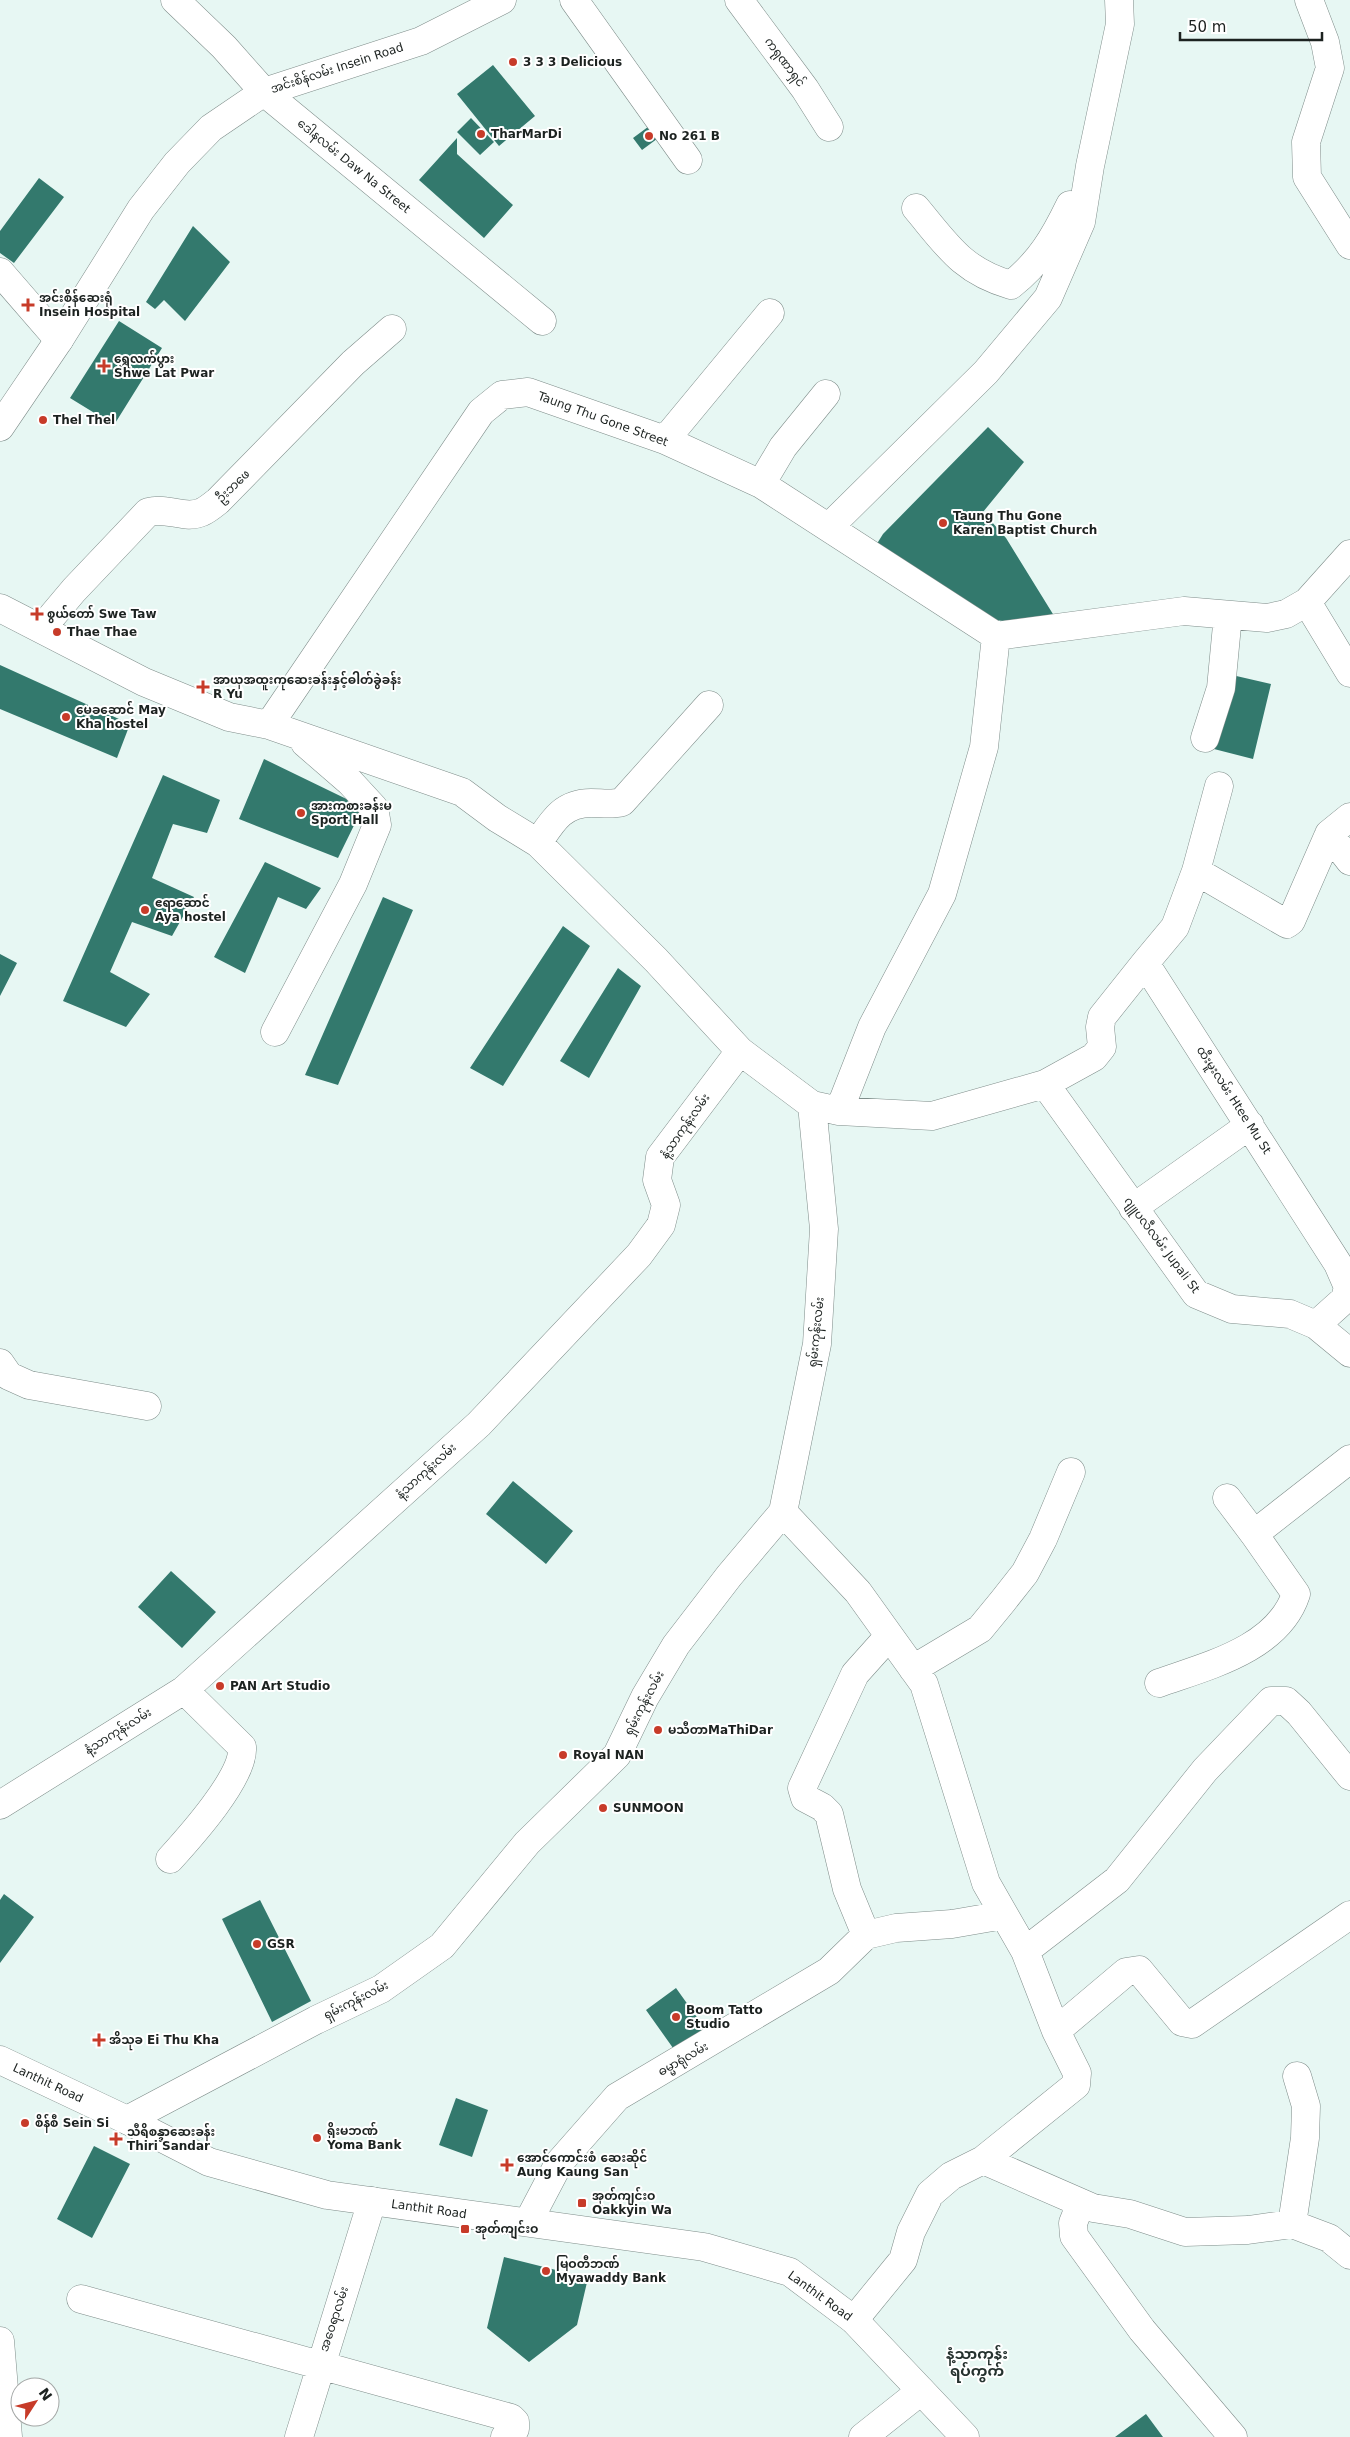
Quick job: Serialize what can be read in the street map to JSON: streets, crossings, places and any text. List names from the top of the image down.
{
  "streets": {
    "street": [
      "ကရုဏာရှင်",
      "အင်းစိန်လမ်း Insein Road",
      "ဒေါနလမ်း Daw Na Street",
      "Taung Thu Gone Street",
      "ဦးဘဖေ",
      "ထီးမူးလမ်း Htee Mu St",
      "နံ့သာကုန်းလမ်း",
      "ဂျူပလီလမ်း Jupali St",
      "ရှမ်းကုန်းလမ်း",
      "ဓမ္မာရုံလမ်း",
      "Lanthit Road",
      "အဝေရာလမ်း"
    ]
  },
  "crossings": [
    ["အင်းစိန်လမ်း Insein Road", "ဒေါနလမ်း Daw Na Street"],
    ["ထီးမူးလမ်း Htee Mu St", "ဂျူပလီလမ်း Jupali St"],
    ["ရှမ်းကုန်းလမ်း", "Lanthit Road"],
    ["ဓမ္မာရုံလမ်း", "Lanthit Road"],
    ["Lanthit Road", "အဝေရာလမ်း"]
  ],
  "districts": ["နံ့သာကုန်း ရပ်ကွက်"],
  "places": {
    "other": [
      "3 3 3 Delicious",
      "TharMarDi",
      "No 261 B",
      "Thel Thel",
      "Taung Thu Gone Karen Baptist Church",
      "Thae Thae",
      "မေခဆောင် May Kha hostel",
      "အားကစားခန်းမ Sport Hall",
      "ဧရာဆောင် Aya hostel",
      "PAN Art Studio",
      "မသီတာMaThiDar",
      "Royal NAN",
      "SUNMOON",
      "GSR",
      "Boom Tatto Studio",
      "စိန်စီ Sein Si",
      "ရိုးမဘဏ် Yoma Bank",
      "မြဝတီဘဏ် Myawaddy Bank"
    ],
    "health": [
      "အင်းစိန်ဆေးရုံ Insein Hospital",
      "ရွှေလက်ပွား Shwe Lat Pwar",
      "စွယ်တော် Swe Taw",
      "အာယုအထူးကုဆေးခန်းနှင့်ဓါတ်ခွဲခန်း R Yu",
      "အိသုခ Ei Thu Kha",
      "သီရိစန္ဒာဆေးခန်း Thiri Sandar",
      "အောင်ကောင်းစံ ဆေးဆိုင် Aung Kaung San"
    ],
    "transit": ["အုတ်ကျင်းဝ Oakkyin Wa", "အုတ်ကျင်းဝ"]
  },
  "scale_bar": "50 m",
  "north": "top right"
}
